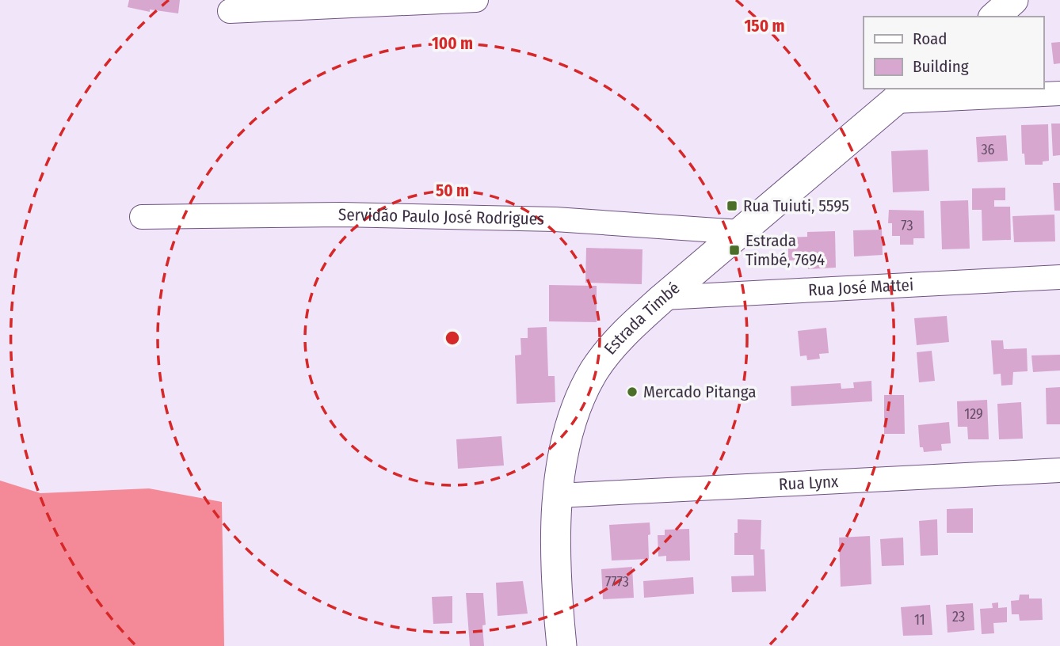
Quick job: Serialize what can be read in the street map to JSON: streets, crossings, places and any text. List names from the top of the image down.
{
  "streets": {
    "street": [
      "Servidão Paulo José Rodrigues",
      "Rua José Mattei",
      "Estrada Timbé",
      "Rua Lynx"
    ]
  },
  "crossings": [
    ["Servidão Paulo José Rodrigues", "Estrada Timbé"],
    ["Rua José Mattei", "Estrada Timbé"],
    ["Estrada Timbé", "Rua Lynx"]
  ],
  "places": {
    "transit": ["Rua Tuiuti, 5595", "Estrada Timbé, 7694"],
    "other": ["Mercado Pitanga"]
  },
  "house_numbers": [
    "36",
    "73",
    "129",
    "7773",
    "23",
    "11"
  ],
  "legend": ["Road", "Building"],
  "rings": ["150 m", "100 m", "50 m"]
}
